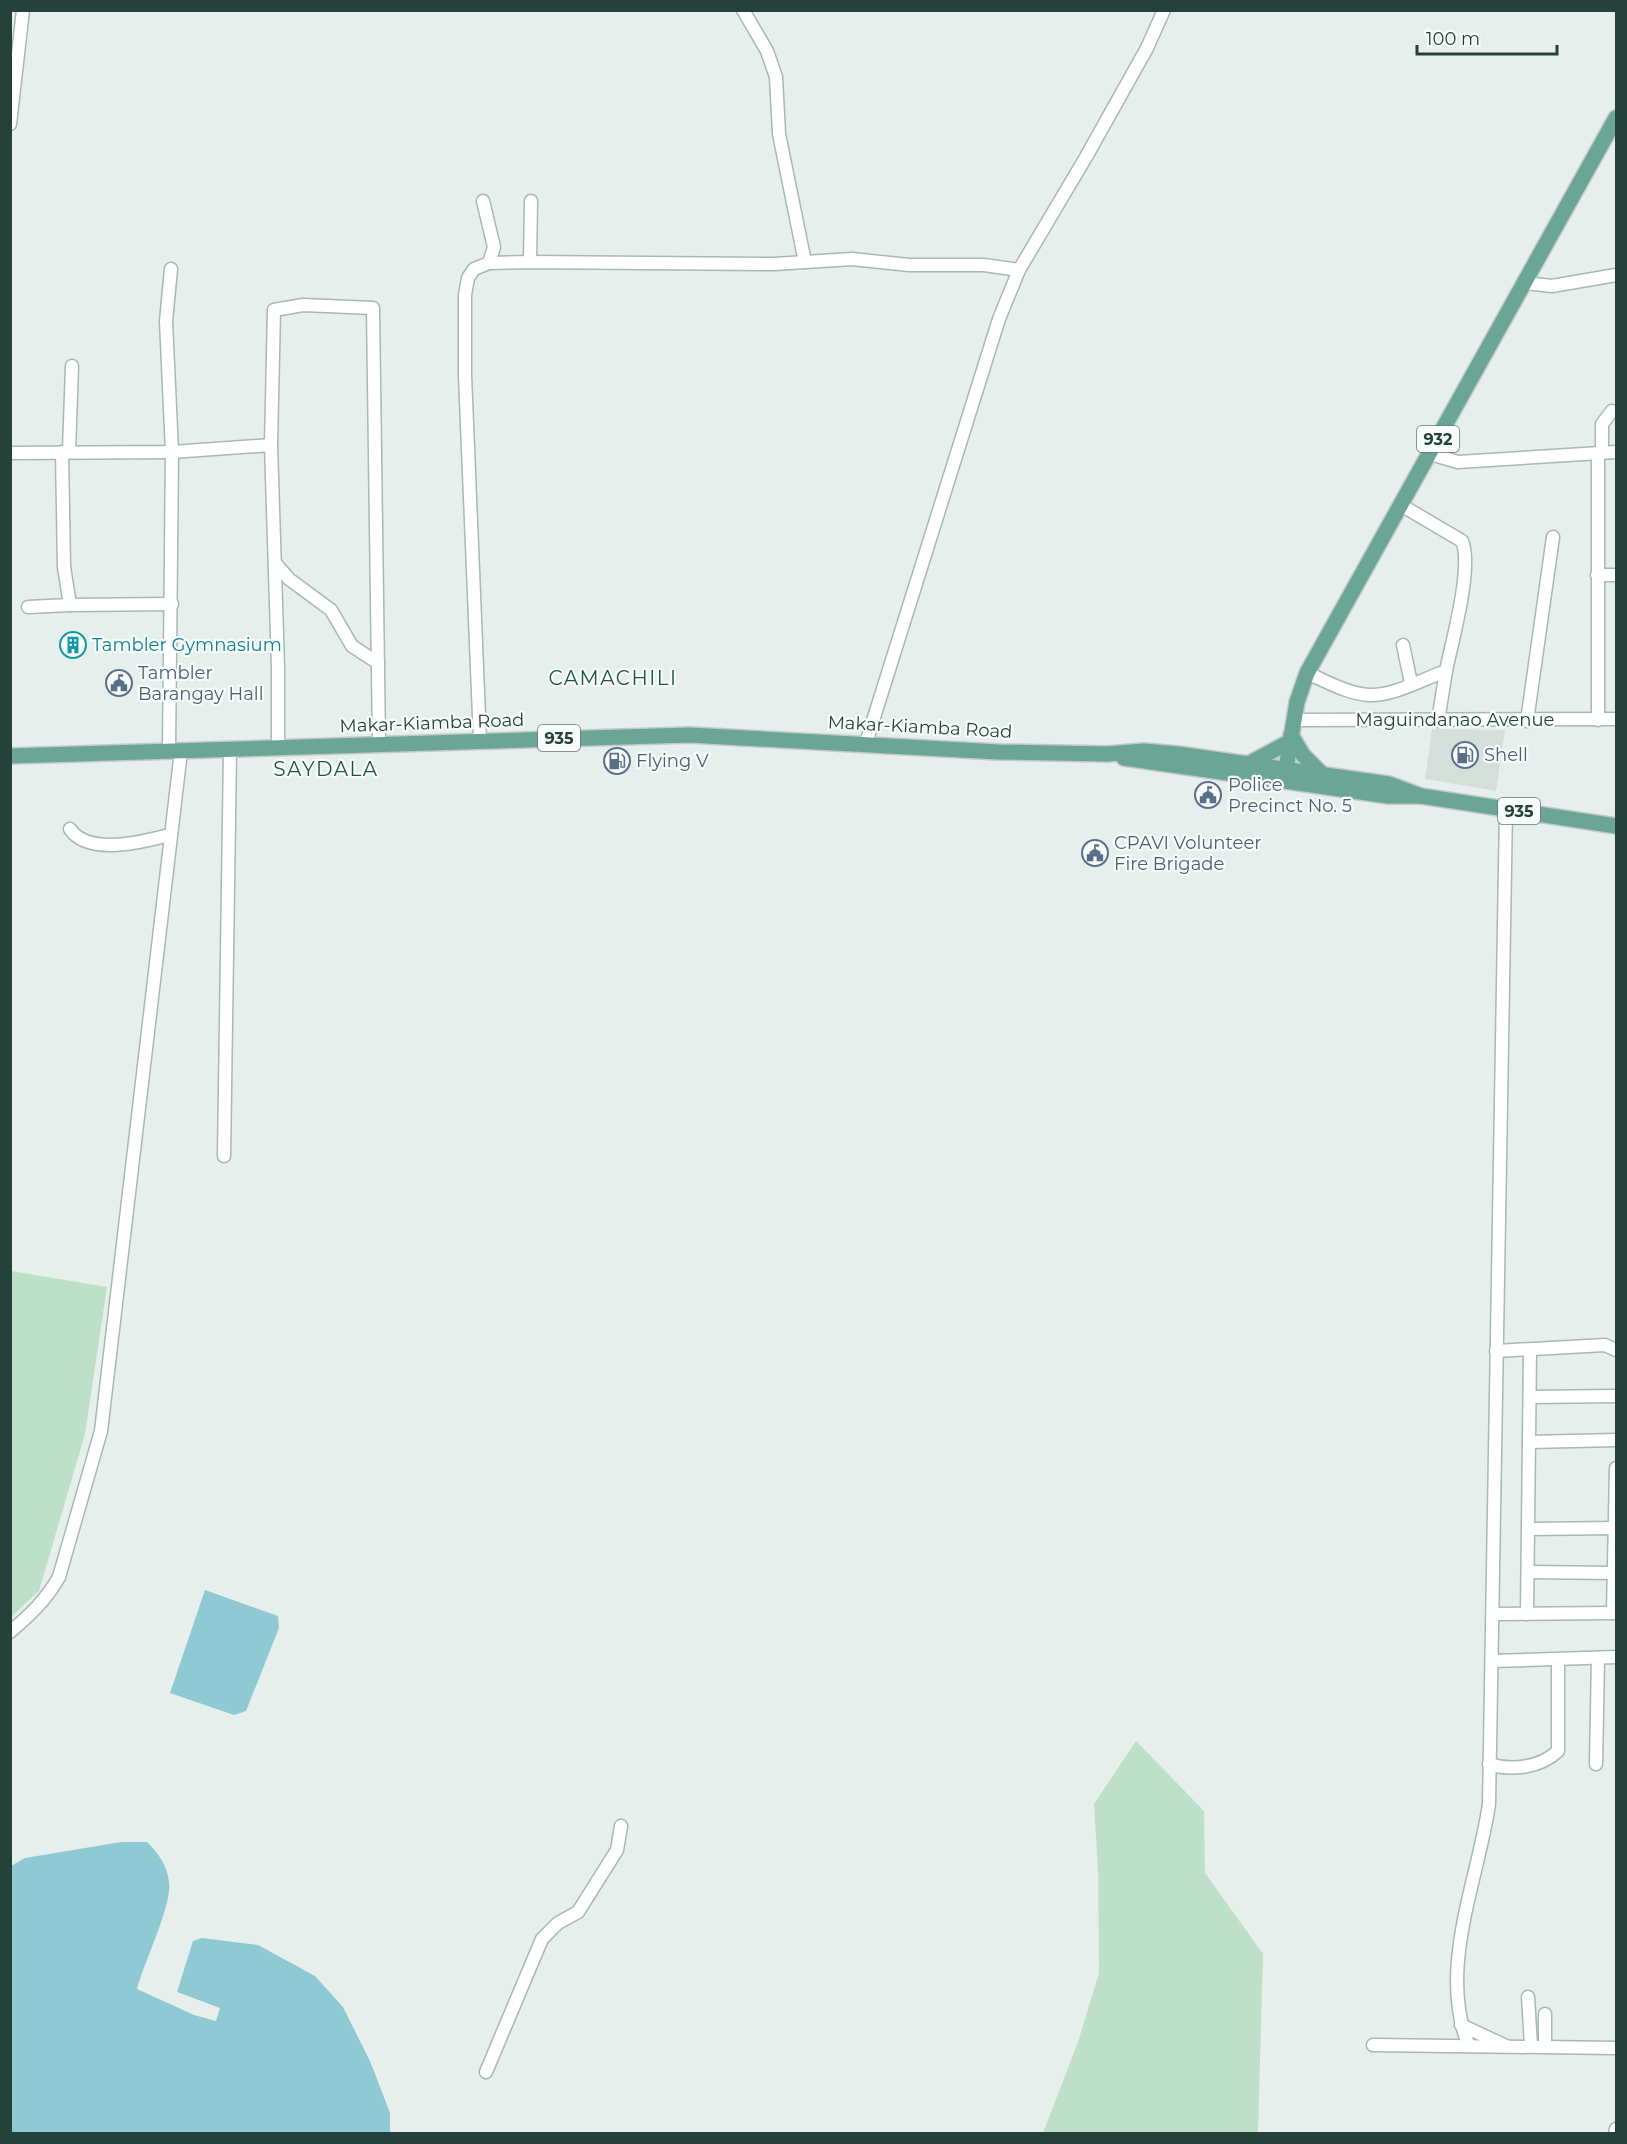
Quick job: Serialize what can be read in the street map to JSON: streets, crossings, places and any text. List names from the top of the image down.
{
  "streets": {
    "main road": ["932", "Makar-Kiamba Road", "935"],
    "street": ["Maguindanao Avenue"]
  },
  "crossings": [
    ["932", "Maguindanao Avenue"],
    ["932", "Makar-Kiamba Road"]
  ],
  "districts": ["CAMACHILI", "SAYDALA"],
  "places": {
    "building": ["Tambler Gymnasium"],
    "public building": ["Tambler Barangay Hall", "Police Precinct No. 5", "CPAVI Volunteer Fire Brigade"],
    "fuel station": ["Shell", "Flying V"]
  },
  "scale_bar": "100 m"
}
